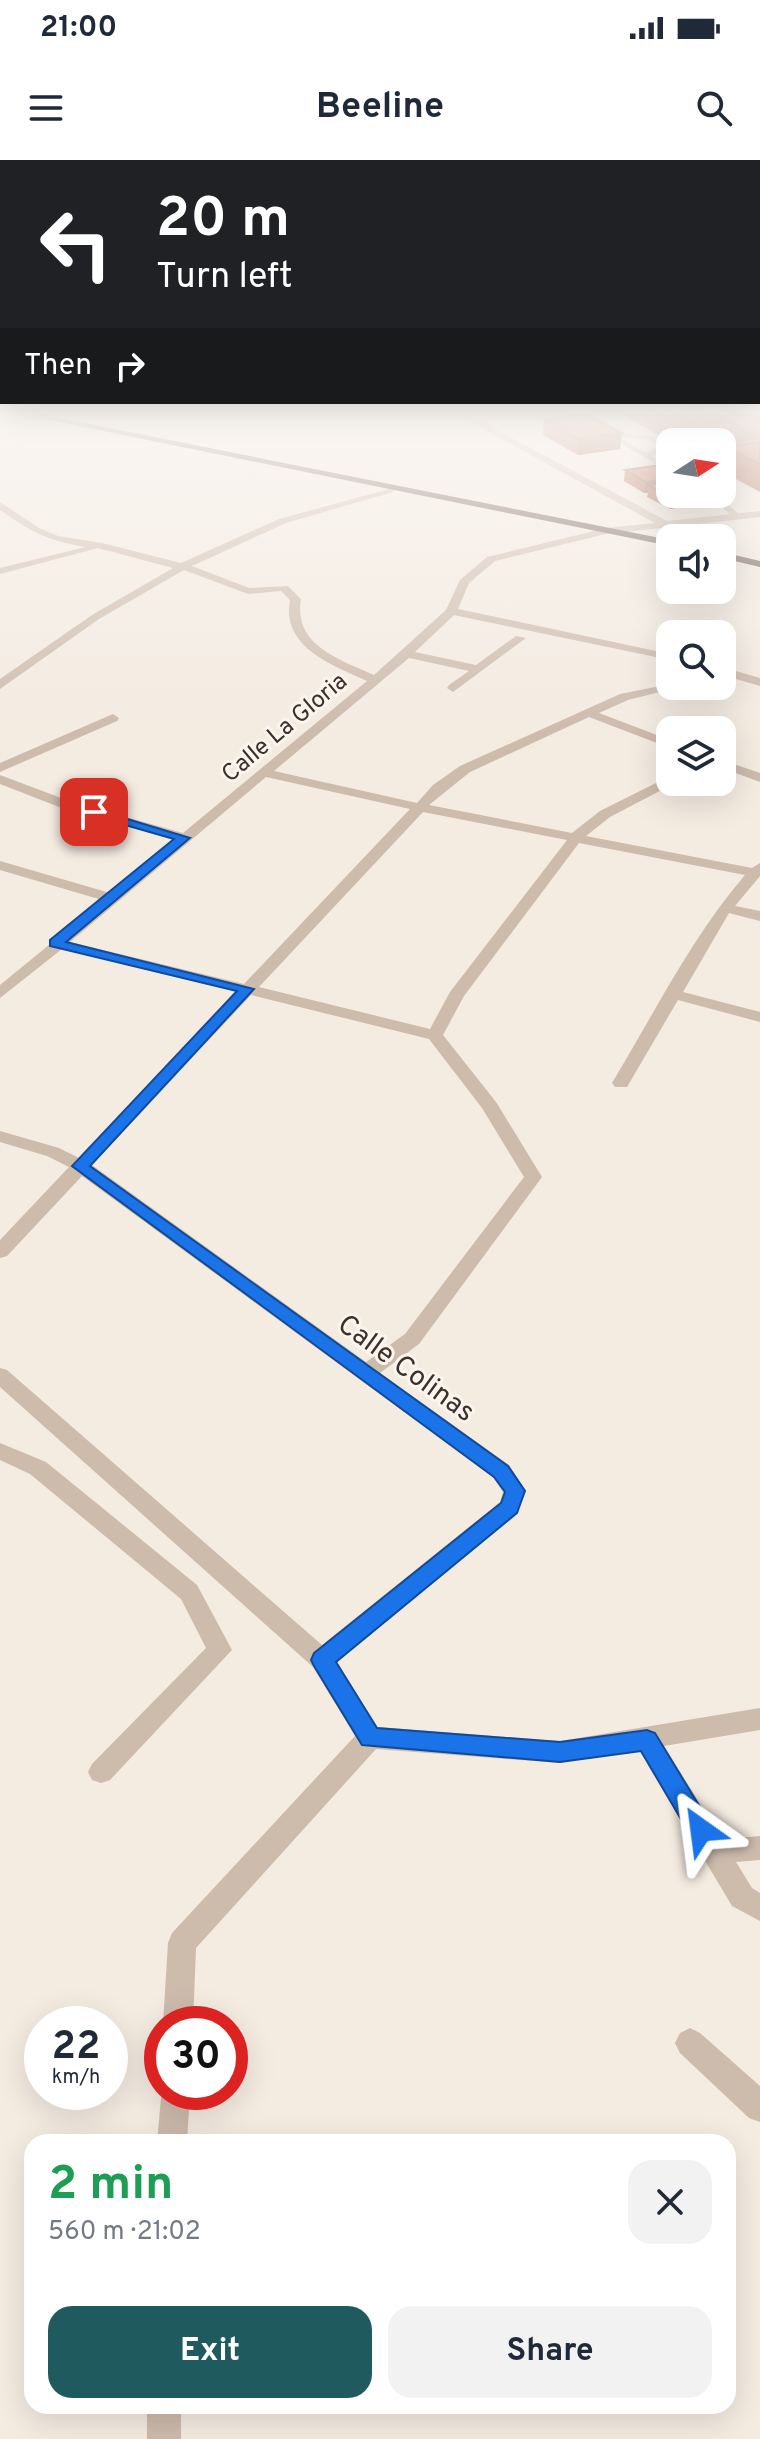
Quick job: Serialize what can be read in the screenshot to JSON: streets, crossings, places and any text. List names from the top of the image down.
{
  "streets": {
    "street": ["Calle La Gloria", "Calle Colinas"]
  },
  "north": "right",
  "page": {
    "status": "21:00",
    "header": "Beeline",
    "turn": ["20 m", "Turn left"],
    "then": "Then",
    "speed": "22 km/h",
    "limit": "30",
    "heading": ["2 min", "560 m · 21:02"],
    "buttons": ["Exit", "Share"]
  }
}
